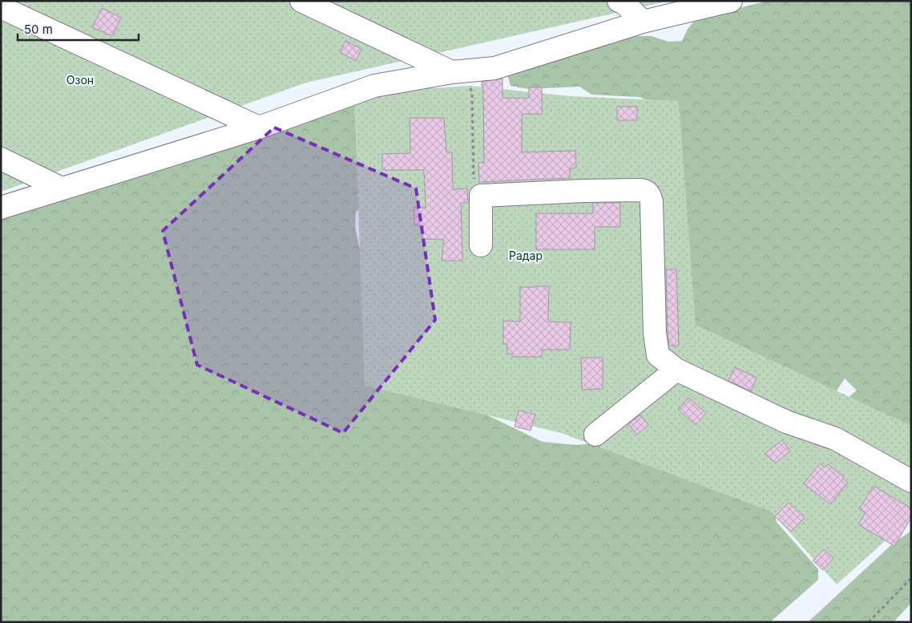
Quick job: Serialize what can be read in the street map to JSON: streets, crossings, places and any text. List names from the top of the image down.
{
  "parks": ["Озон", "Радар"],
  "scale_bar": "50 m"
}
